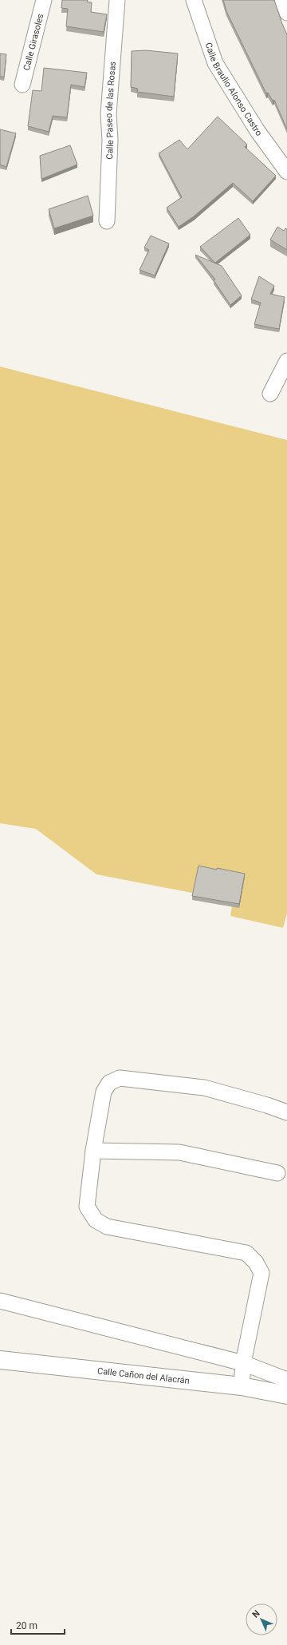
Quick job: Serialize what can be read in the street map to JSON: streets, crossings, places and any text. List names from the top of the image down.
{
  "streets": {
    "main road": ["Calle Cañon del Alacrán"],
    "street": ["Calle Girasoles", "Calle Braulio Alonso Castro", "Calle Paseo de las Rosas"]
  },
  "scale_bar": "20 m",
  "north": "top left"
}
